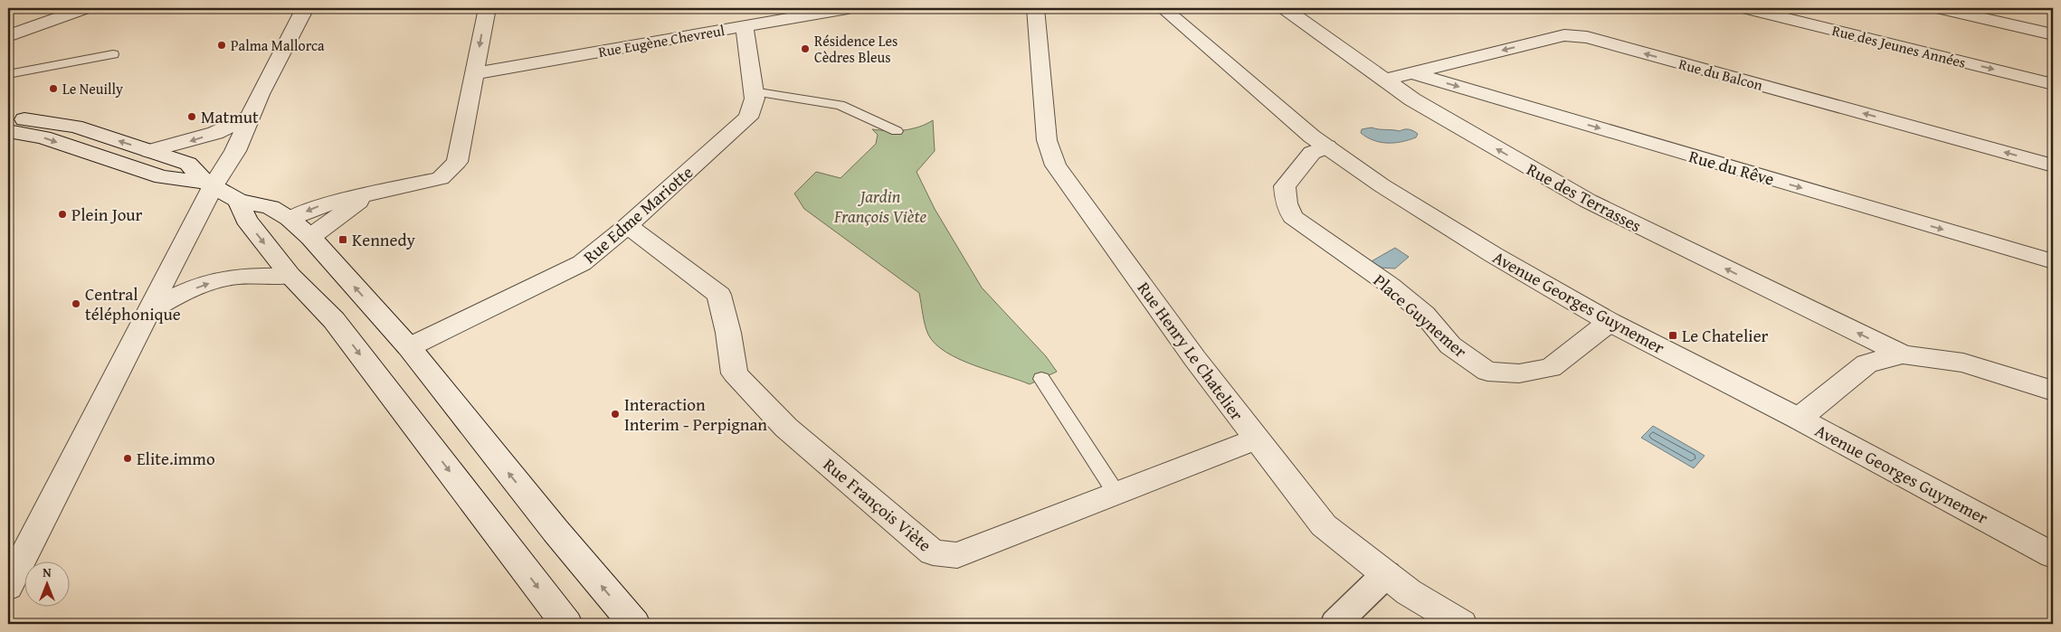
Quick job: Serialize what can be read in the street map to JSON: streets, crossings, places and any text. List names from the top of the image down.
{
  "streets": {
    "street": [
      "Rue Eugène Chevreul",
      "Rue des Jeunes Années",
      "Rue du Balcon",
      "Rue du Rêve",
      "Rue des Terrasses",
      "Rue Edme Mariotte",
      "Avenue Georges Guynemer",
      "Place Guynemer",
      "Rue Henry Le Chatelier",
      "Rue François Viète"
    ]
  },
  "crossings": [
    ["Rue Eugène Chevreul", "Rue Edme Mariotte"],
    ["Rue du Balcon", "Rue du Rêve"],
    ["Rue du Balcon", "Rue des Terrasses"],
    ["Rue Edme Mariotte", "Rue François Viète"],
    ["Avenue Georges Guynemer", "Place Guynemer"],
    ["Rue Henry Le Chatelier", "Rue François Viète"]
  ],
  "one_way": ["Rue des Terrasses"],
  "parks": ["Jardin François Viète"],
  "places": {
    "other": [
      "Palma Mallorca",
      "Résidence Les Cèdres Bleus",
      "Le Neuilly",
      "Matmut",
      "Plein Jour",
      "Central téléphonique",
      "Interaction Interim - Perpignan",
      "Elite.immo"
    ],
    "transit": ["Kennedy", "Le Chatelier"]
  },
  "north": "top"
}
